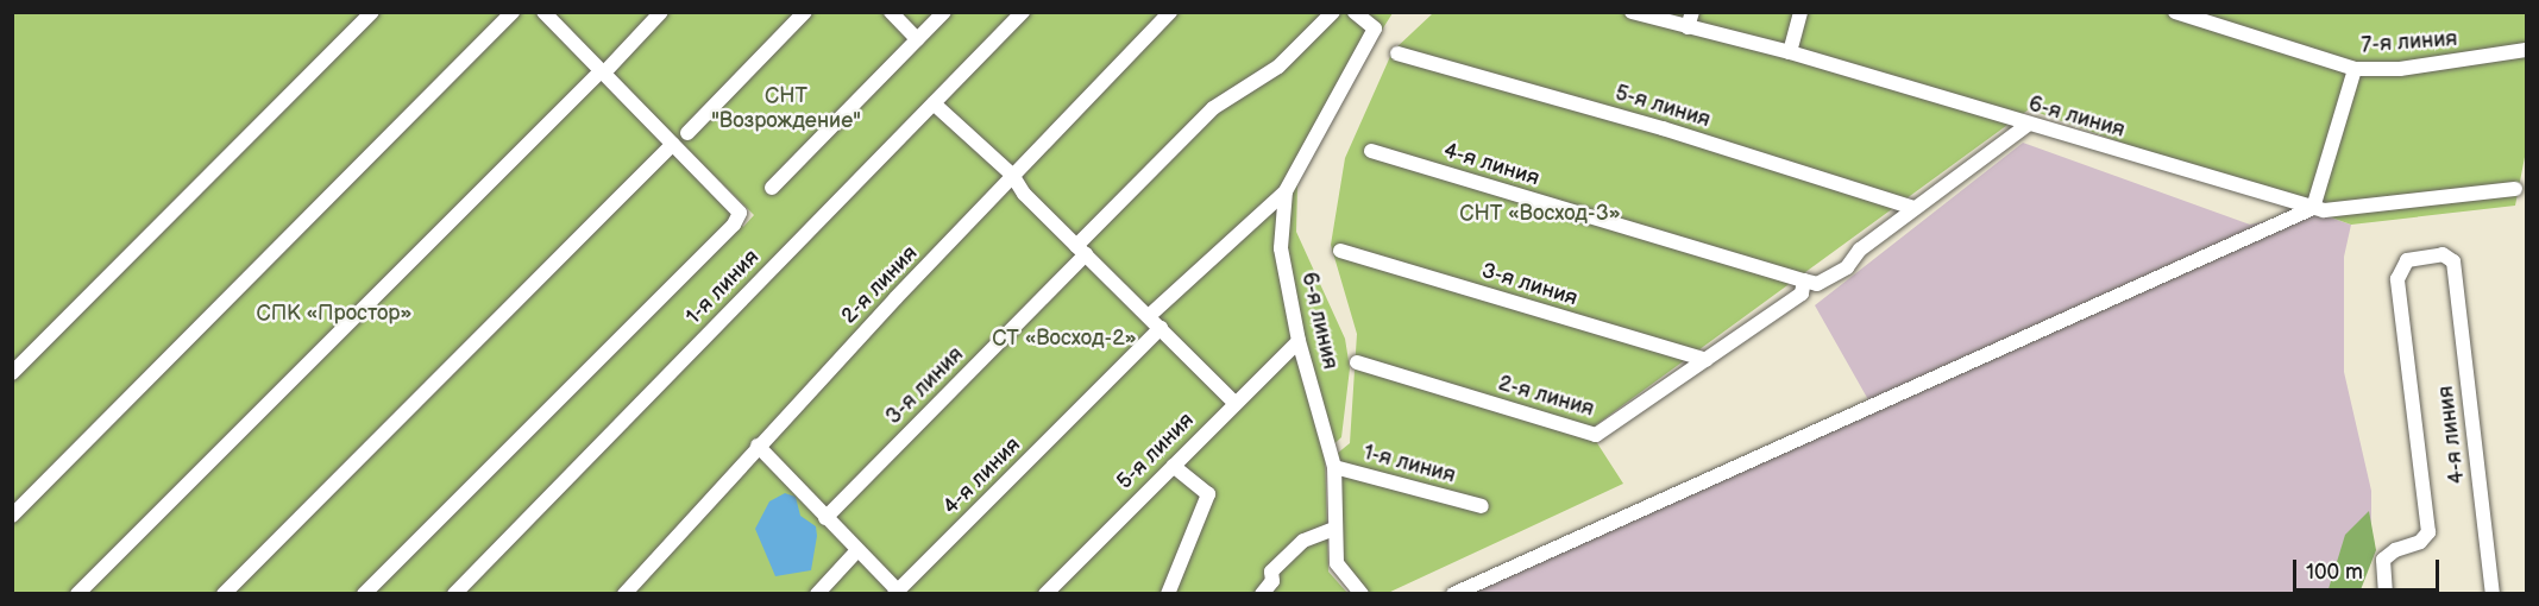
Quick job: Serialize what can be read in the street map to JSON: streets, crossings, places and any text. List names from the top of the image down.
{
  "streets": {
    "street": [
      "7-я линия",
      "5-я линия",
      "6-я линия",
      "4-я линия",
      "2-я линия",
      "3-я линия",
      "1-я линия"
    ]
  },
  "crossings": [
    ["5-я линия", "6-я линия"],
    ["6-я линия", "1-я линия"],
    ["2-я линия", "3-я линия"]
  ],
  "parks": [
    "СНТ \"Возрождение\"",
    "СНТ «Восход-3»",
    "СПК «Простор»",
    "СТ «Восход-2»"
  ],
  "scale_bar": "100 m"
}
